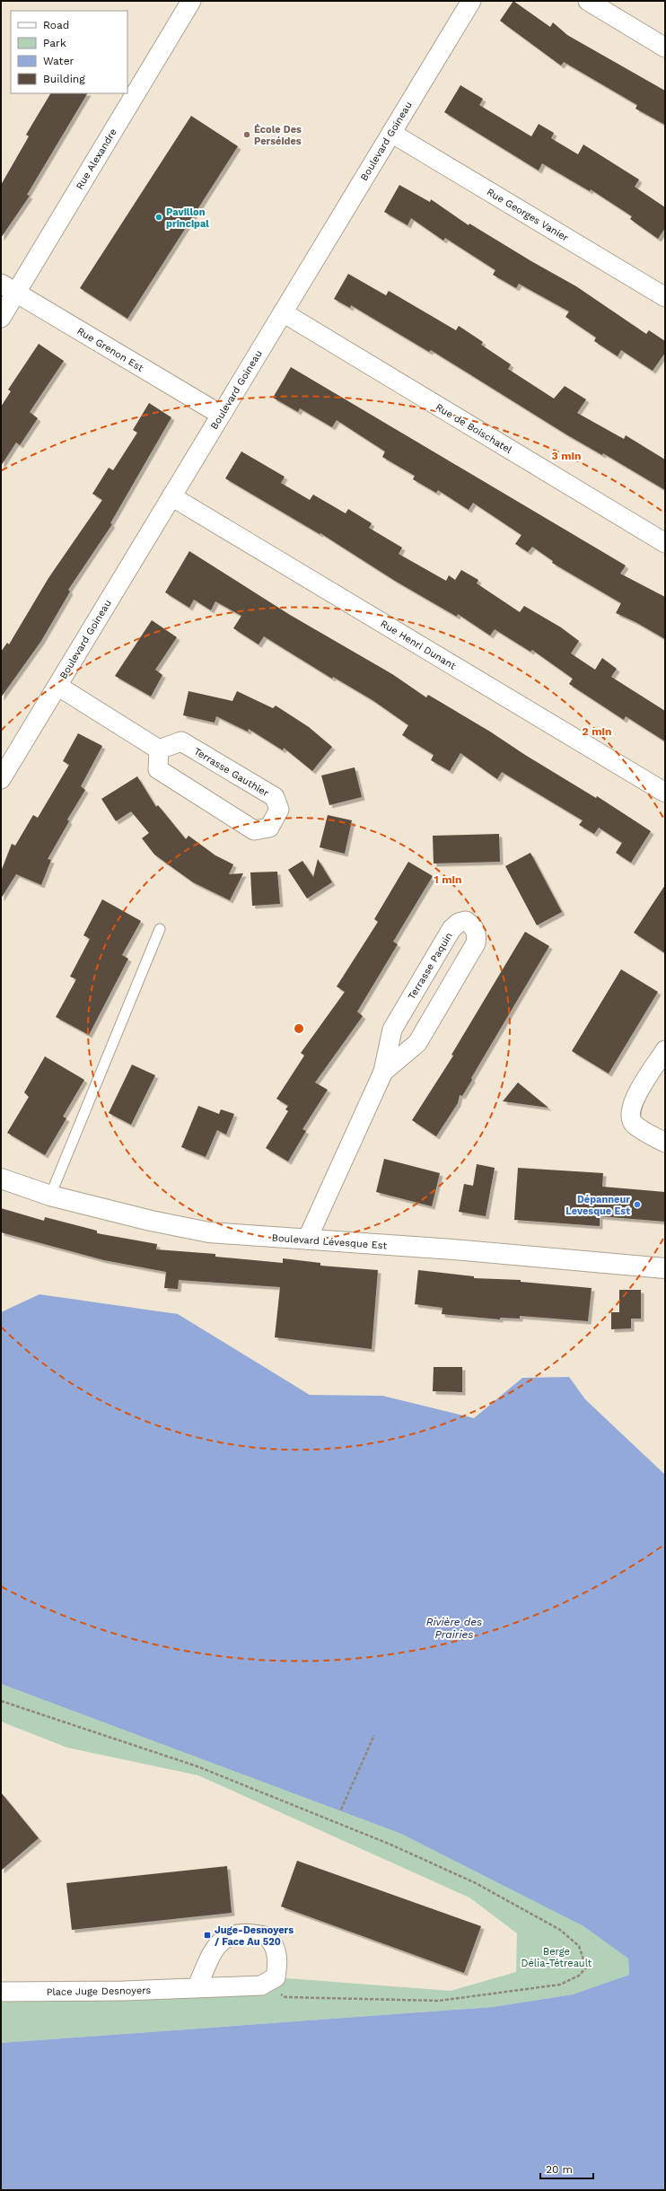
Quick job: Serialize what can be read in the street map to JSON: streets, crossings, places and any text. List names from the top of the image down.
{
  "streets": {
    "street": [
      "Boulevard Goineau",
      "Rue Alexandre",
      "Rue Georges Vanier",
      "Rue Grenon Est",
      "Rue de Boischatel",
      "Rue Henri Dunant",
      "Terrasse Gauthier",
      "Terrasse Paquin",
      "Boulevard Lévesque Est",
      "Place Juge Desnoyers"
    ]
  },
  "crossings": [
    ["Boulevard Goineau", "Rue Georges Vanier"],
    ["Boulevard Goineau", "Rue Grenon Est"],
    ["Boulevard Goineau", "Rue de Boischatel"],
    ["Boulevard Goineau", "Rue Henri Dunant"],
    ["Rue Alexandre", "Rue Grenon Est"],
    ["Terrasse Paquin", "Boulevard Lévesque Est"]
  ],
  "water": ["Rivière des Prairies"],
  "parks": ["Berge Délia-Tétreault"],
  "places": {
    "other": ["École Des Perséides", "Pavillon principal", "Dépanneur Levesque Est"],
    "transit": ["Juge-Desnoyers / Face Au 520"]
  },
  "legend": [
    "Road",
    "Park",
    "Water",
    "Building"
  ],
  "scale_bar": "20 m",
  "rings": ["3 min", "2 min", "1 min"]
}
